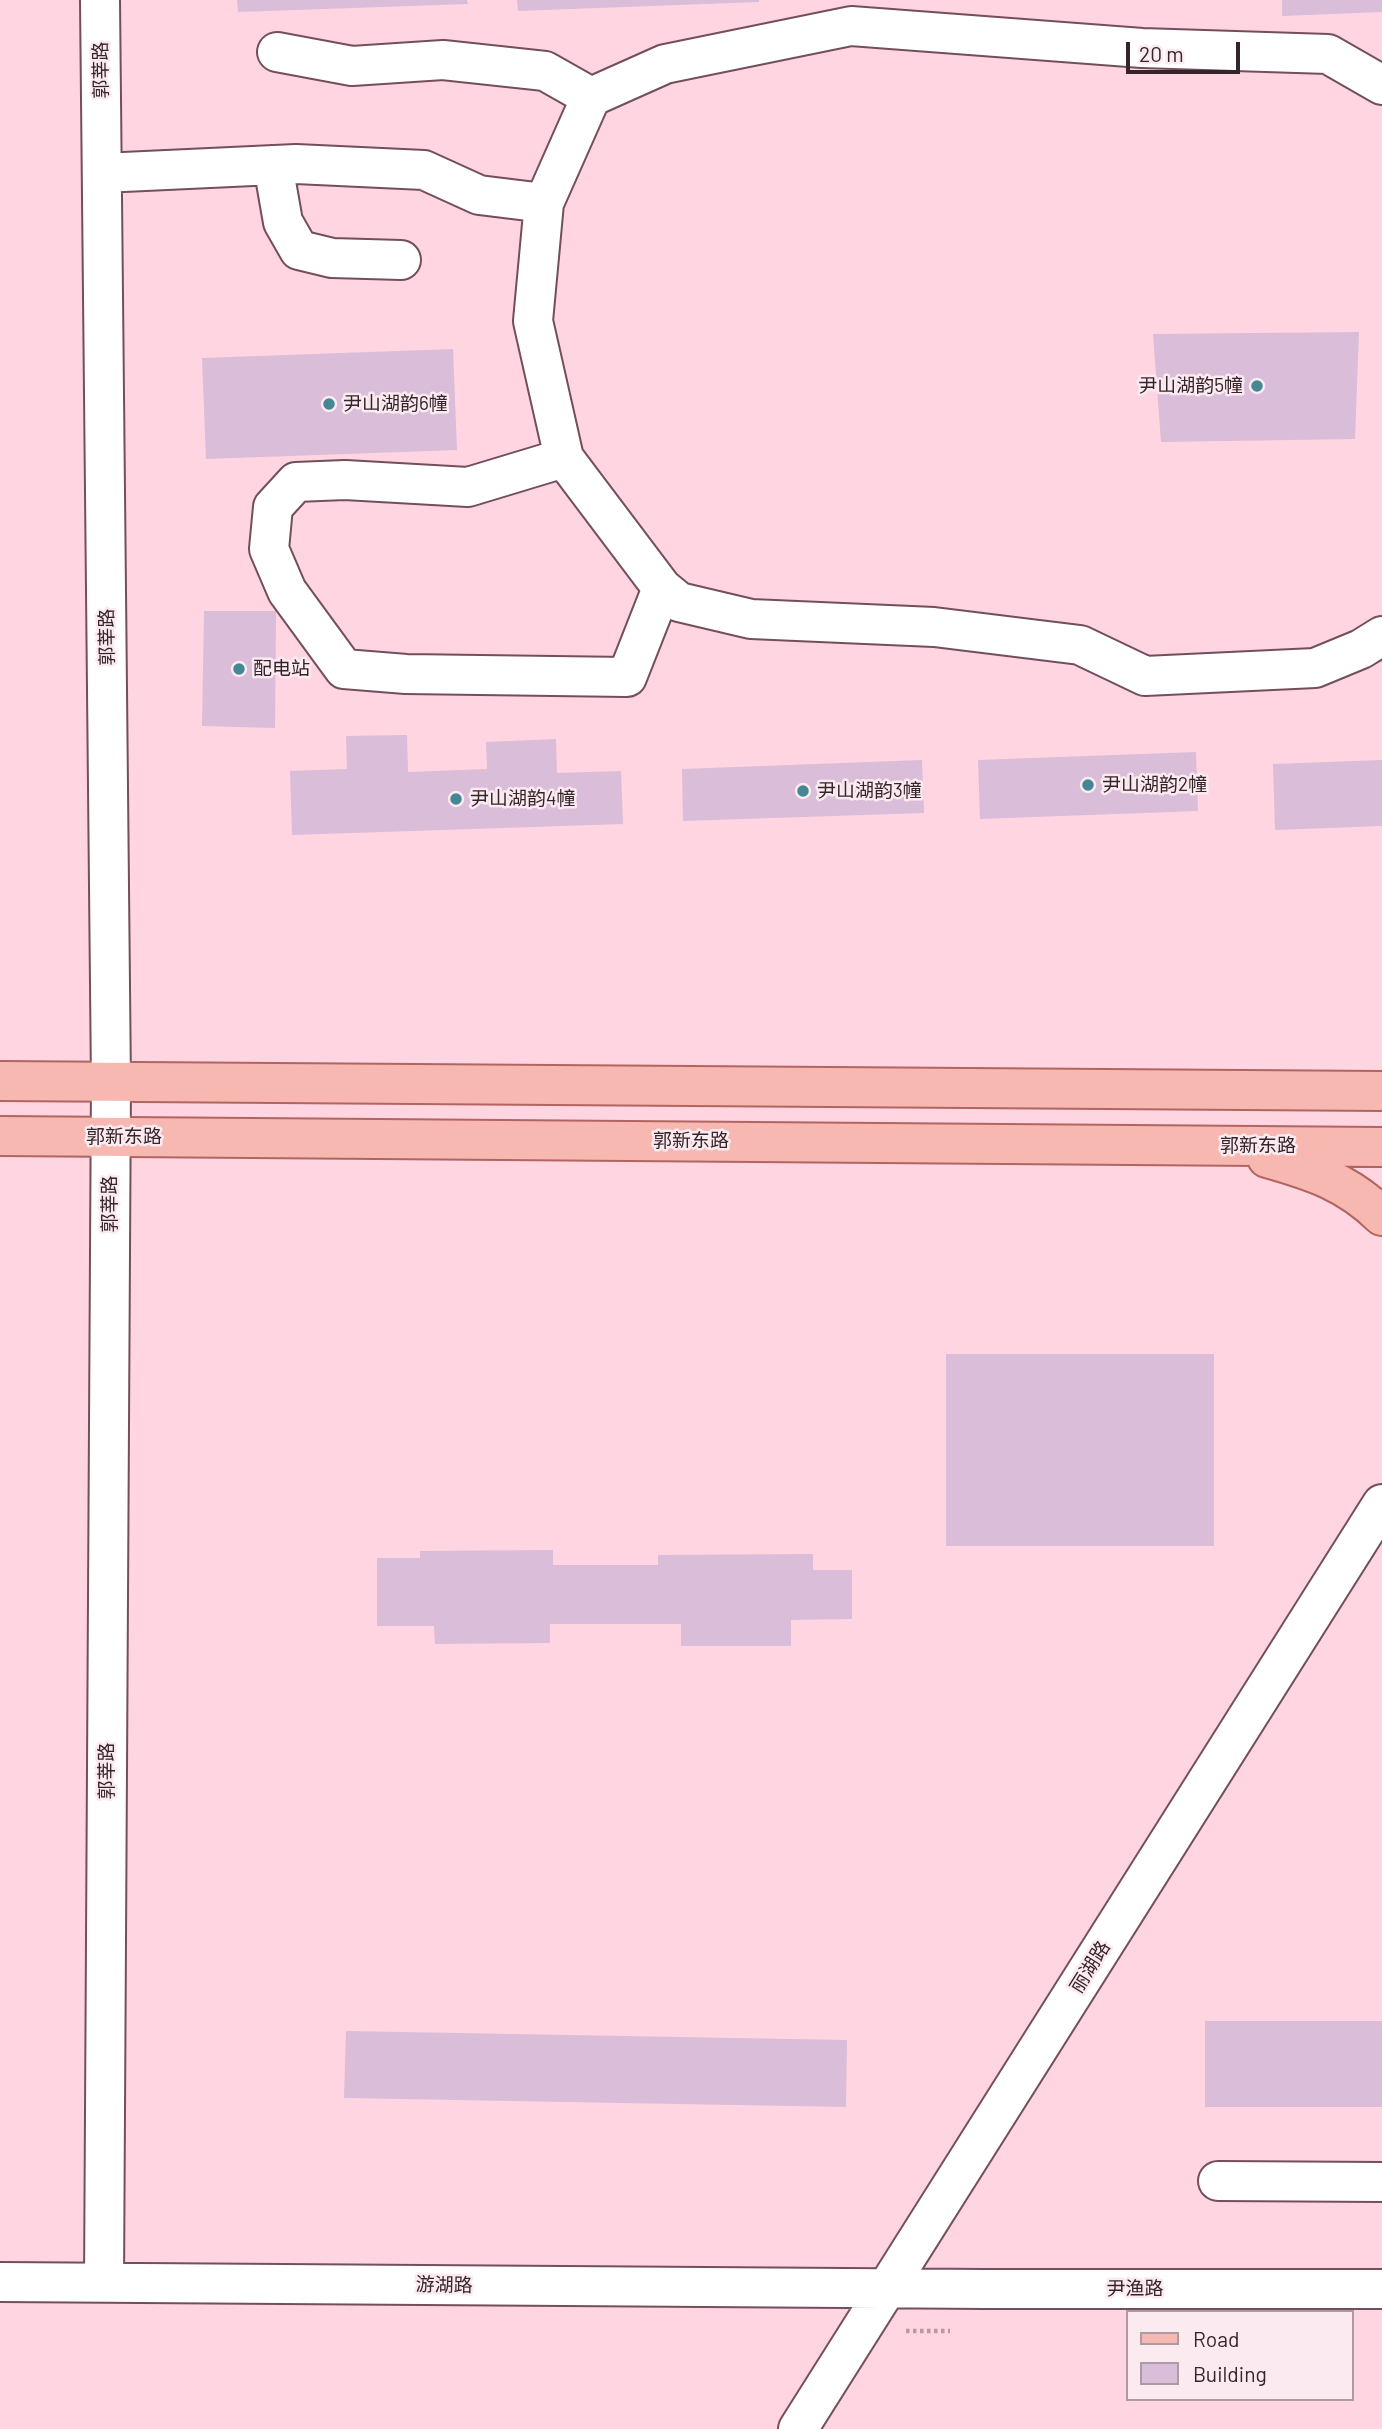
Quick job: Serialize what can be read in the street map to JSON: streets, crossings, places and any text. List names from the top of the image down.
{
  "streets": {
    "main road": ["郭新东路"],
    "street": [
      "郭莘路",
      "丽湖路",
      "游湖路",
      "尹渔路"
    ]
  },
  "crossings": [
    ["郭莘路", "郭新东路"],
    ["郭莘路", "游湖路"],
    ["丽湖路", "游湖路"],
    ["丽湖路", "尹渔路"],
    ["游湖路", "尹渔路"]
  ],
  "places": [
    "尹山湖韵5幢",
    "尹山湖韵6幢",
    "配电站",
    "尹山湖韵2幢",
    "尹山湖韵3幢",
    "尹山湖韵4幢"
  ],
  "legend": ["Road", "Building"],
  "scale_bar": "20 m"
}
